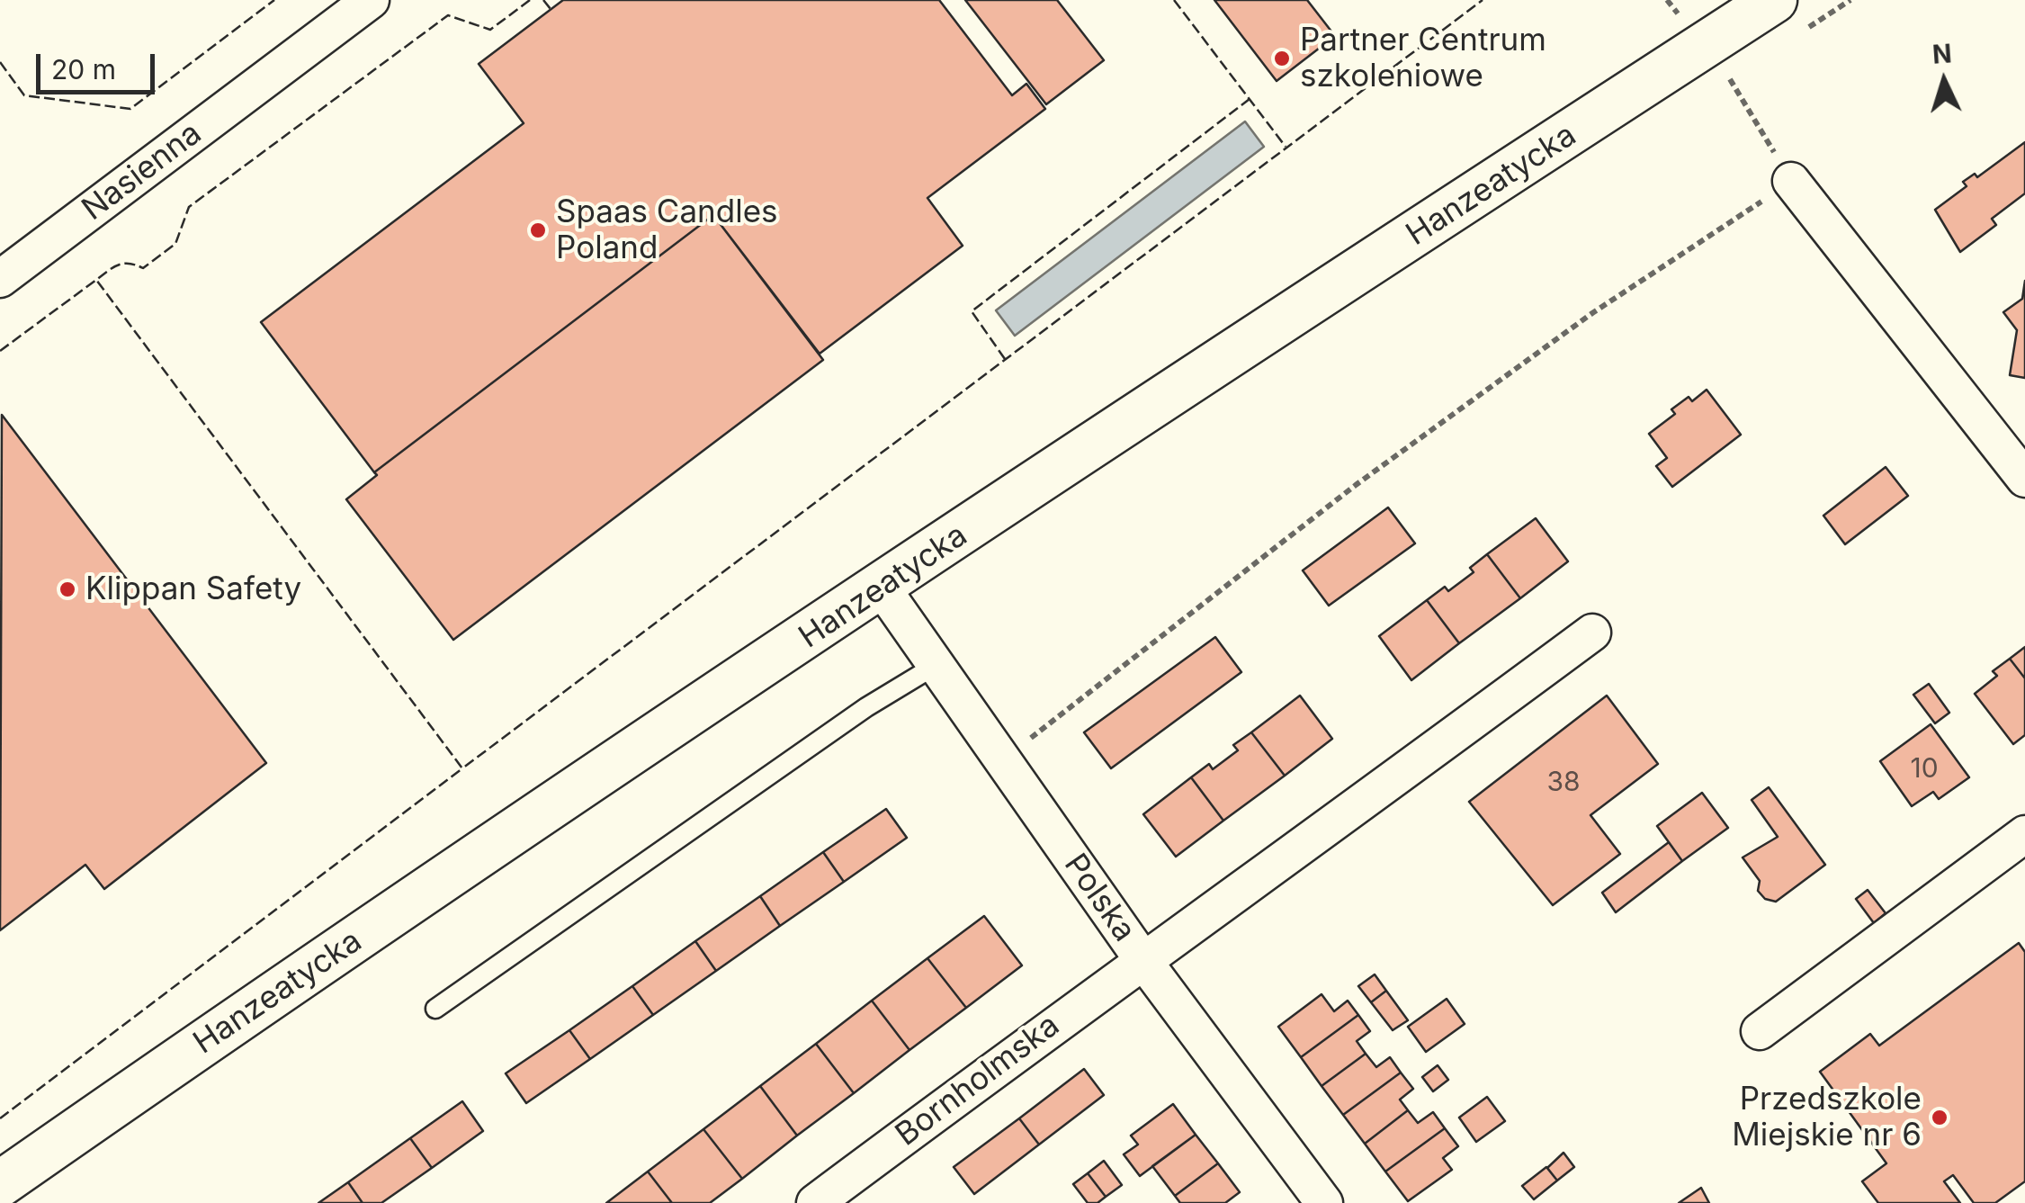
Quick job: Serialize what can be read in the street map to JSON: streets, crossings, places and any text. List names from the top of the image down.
{
  "streets": {
    "street": [
      "Nasienna",
      "Hanzeatycka",
      "Polska",
      "Bornholmska"
    ]
  },
  "crossings": [
    ["Hanzeatycka", "Polska"],
    ["Polska", "Bornholmska"]
  ],
  "places": [
    "Partner Centrum szkoleniowe",
    "Spaas Candles Poland",
    "Klippan Safety",
    "Przedszkole Miejskie nr 6"
  ],
  "house_numbers": ["10", "38"],
  "scale_bar": "20 m",
  "north": "top"
}
